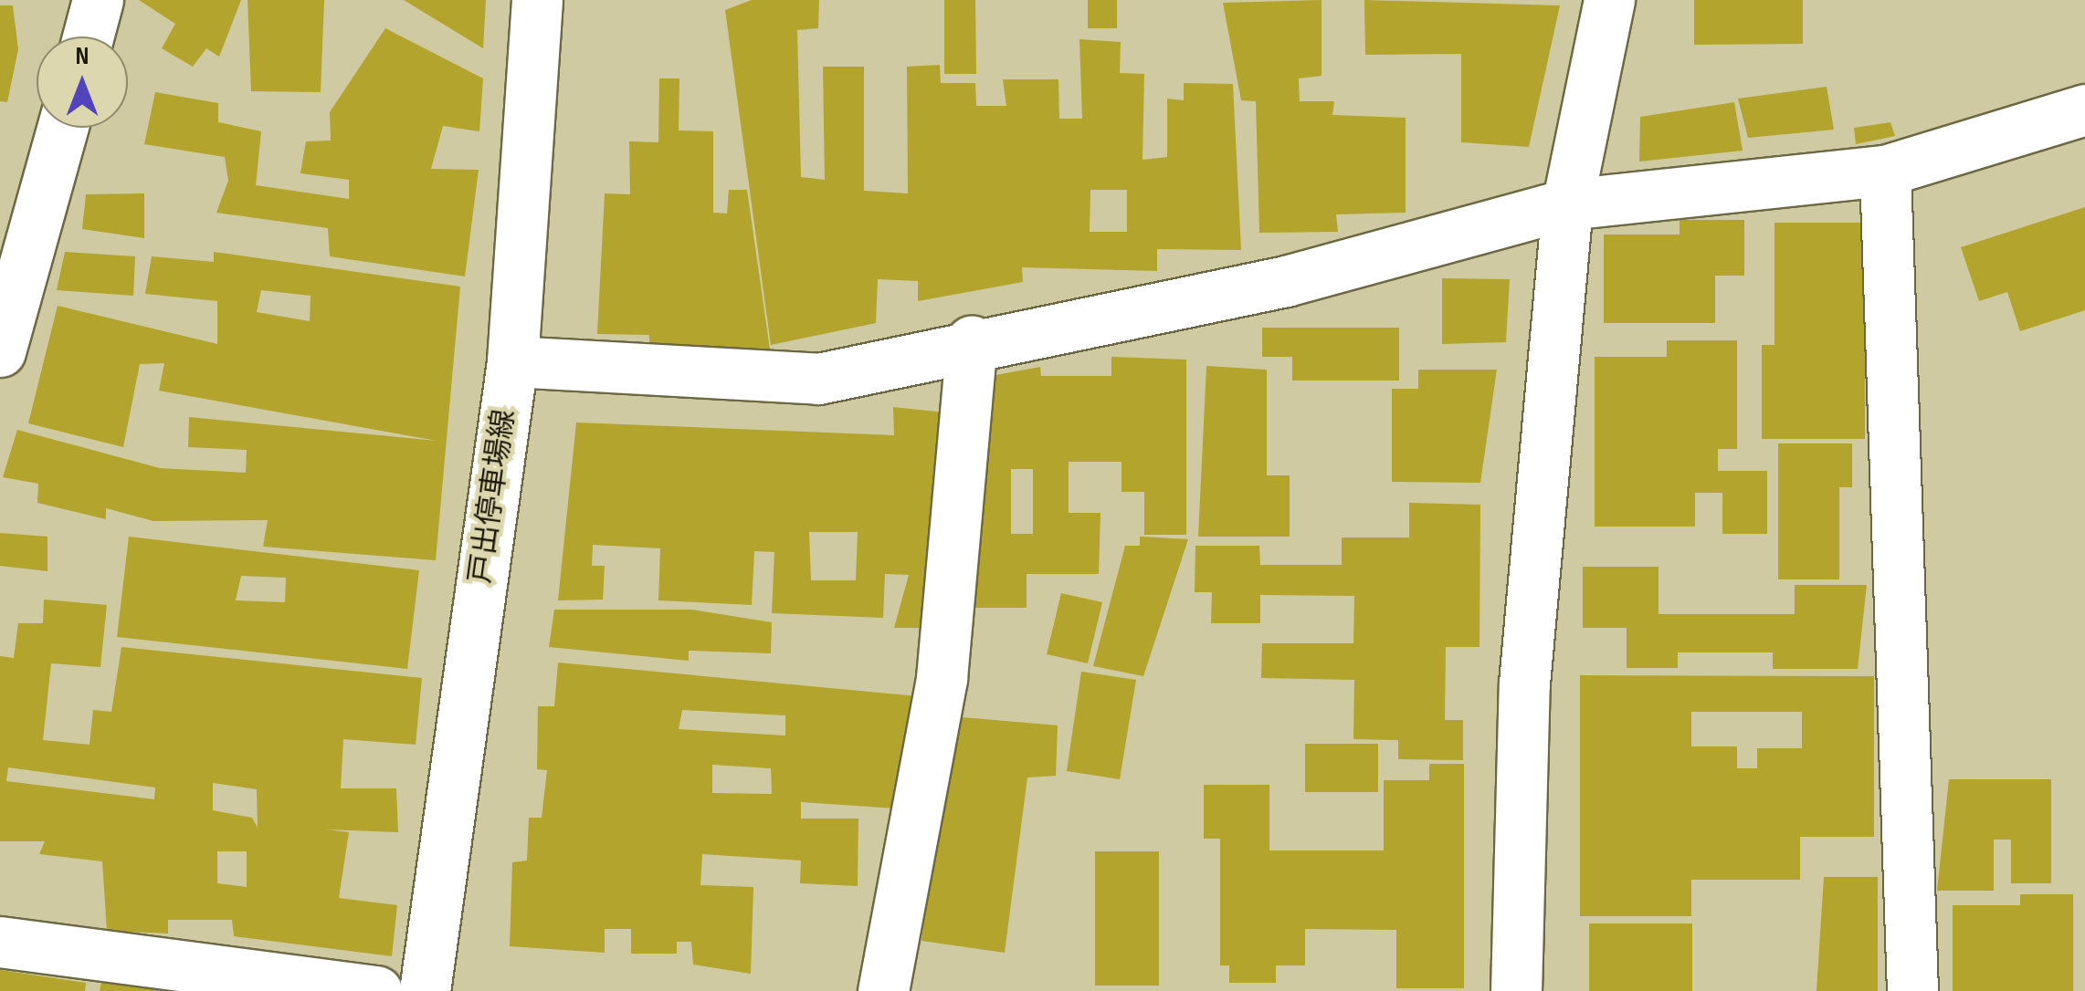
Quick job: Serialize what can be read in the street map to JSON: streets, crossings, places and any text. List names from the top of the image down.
{
  "streets": {
    "street": ["戸出停車場線"]
  },
  "north": "top"
}
